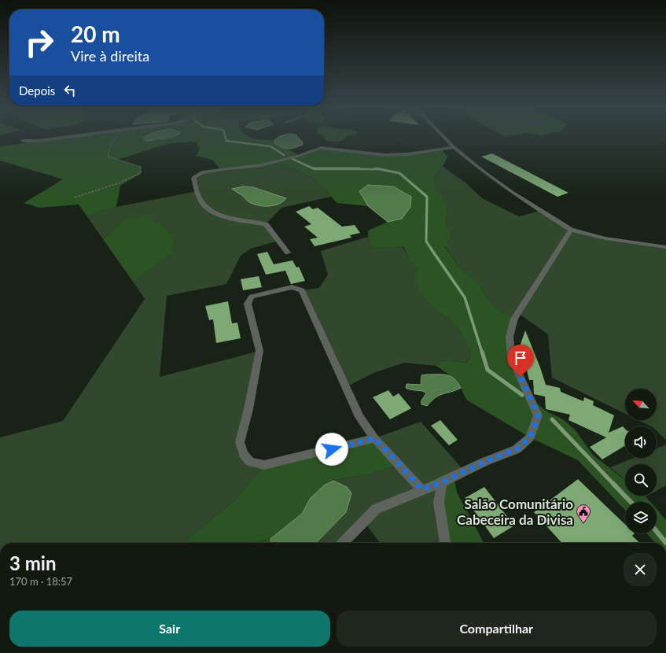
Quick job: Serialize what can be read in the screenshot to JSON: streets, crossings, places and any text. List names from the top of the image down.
{
  "places": {
    "public building": ["Salão Comunitário Cabeceira da Divisa"]
  },
  "north": "top left",
  "page": {
    "turn": ["20 m", "Vire à direita"],
    "then": "Depois",
    "heading": ["3 min", "170 m · 18:57"],
    "buttons": ["Sair", "Compartilhar"]
  }
}
